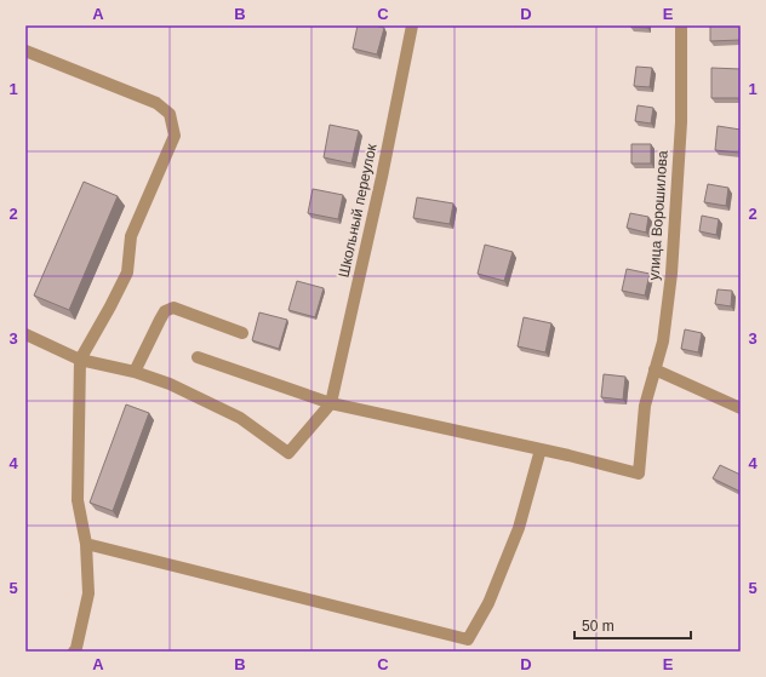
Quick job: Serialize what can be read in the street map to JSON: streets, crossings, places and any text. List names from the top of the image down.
{
  "streets": {
    "street": ["Школьный переулок", "улица Ворошилова"]
  },
  "scale_bar": "50 m",
  "grid": {
    "columns": [
      "A",
      "B",
      "C",
      "D",
      "E"
    ],
    "rows": [
      "1",
      "2",
      "3",
      "4",
      "5"
    ]
  }
}
